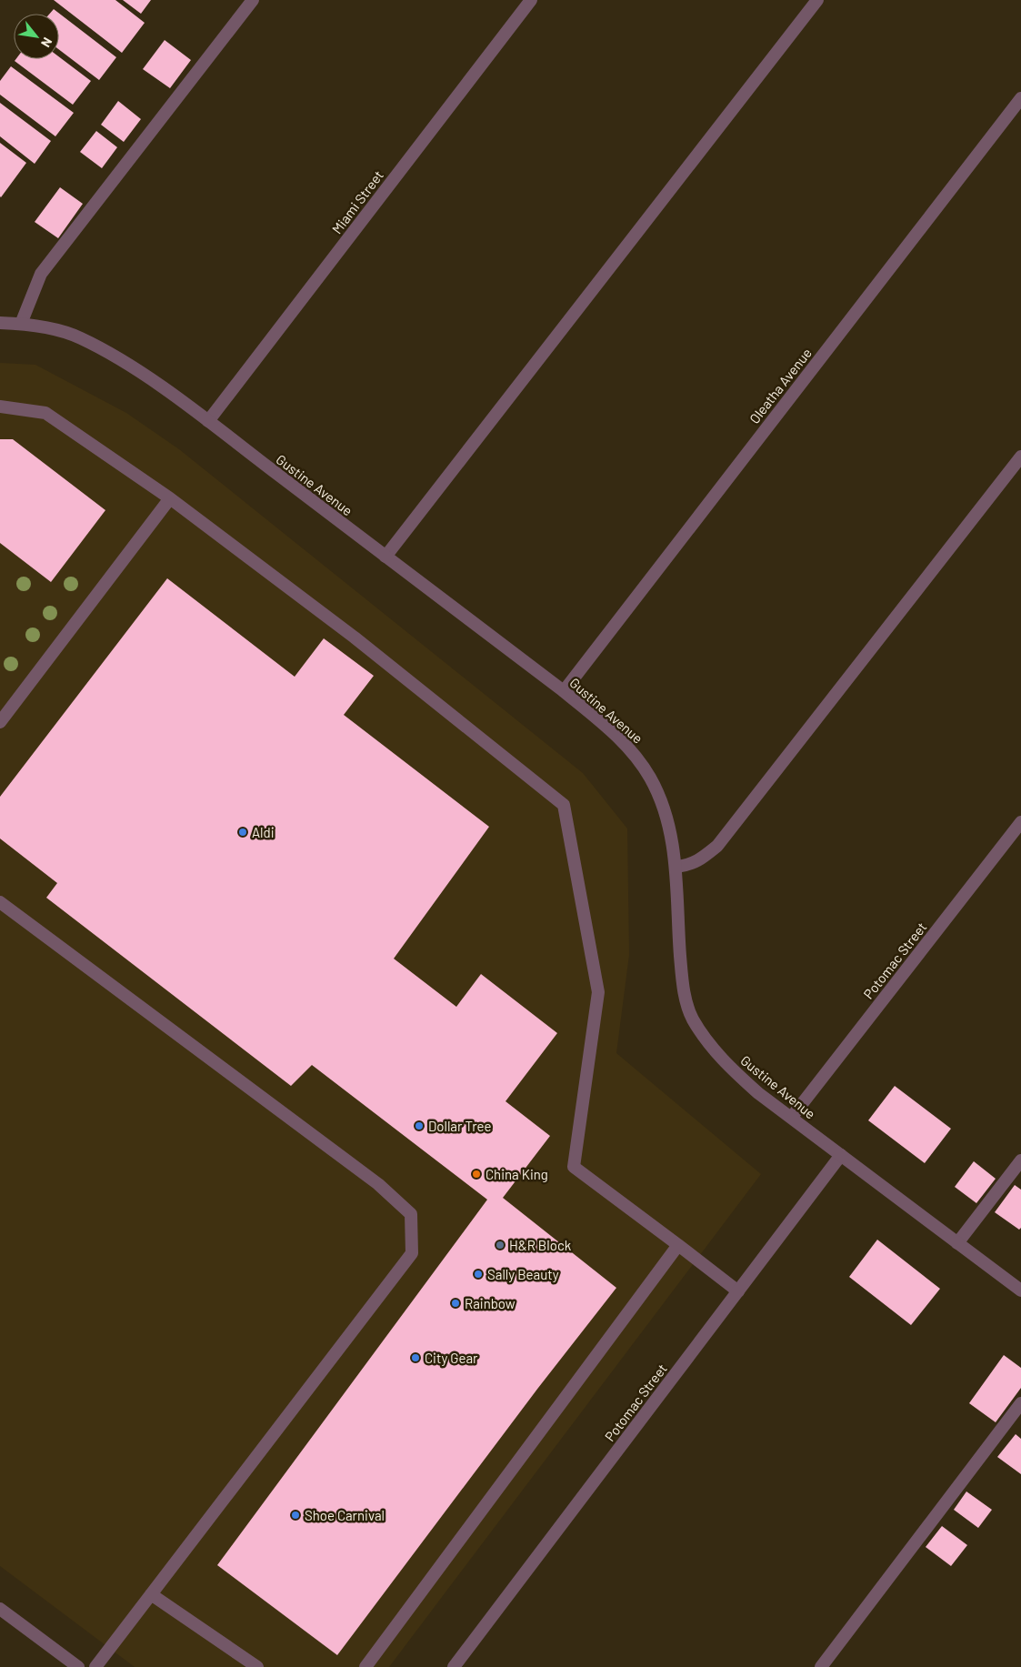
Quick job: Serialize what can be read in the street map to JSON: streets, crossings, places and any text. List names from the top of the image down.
{
  "streets": {
    "street": [
      "Miami Street",
      "Oleatha Avenue",
      "Gustine Avenue",
      "Potomac Street"
    ]
  },
  "crossings": [
    ["Miami Street", "Gustine Avenue"],
    ["Oleatha Avenue", "Gustine Avenue"],
    ["Gustine Avenue", "Potomac Street"]
  ],
  "places": [
    "Aldi",
    "Dollar Tree",
    "China King",
    "H&R Block",
    "Sally Beauty",
    "Rainbow",
    "City Gear",
    "Shoe Carnival"
  ],
  "north": "bottom right"
}
